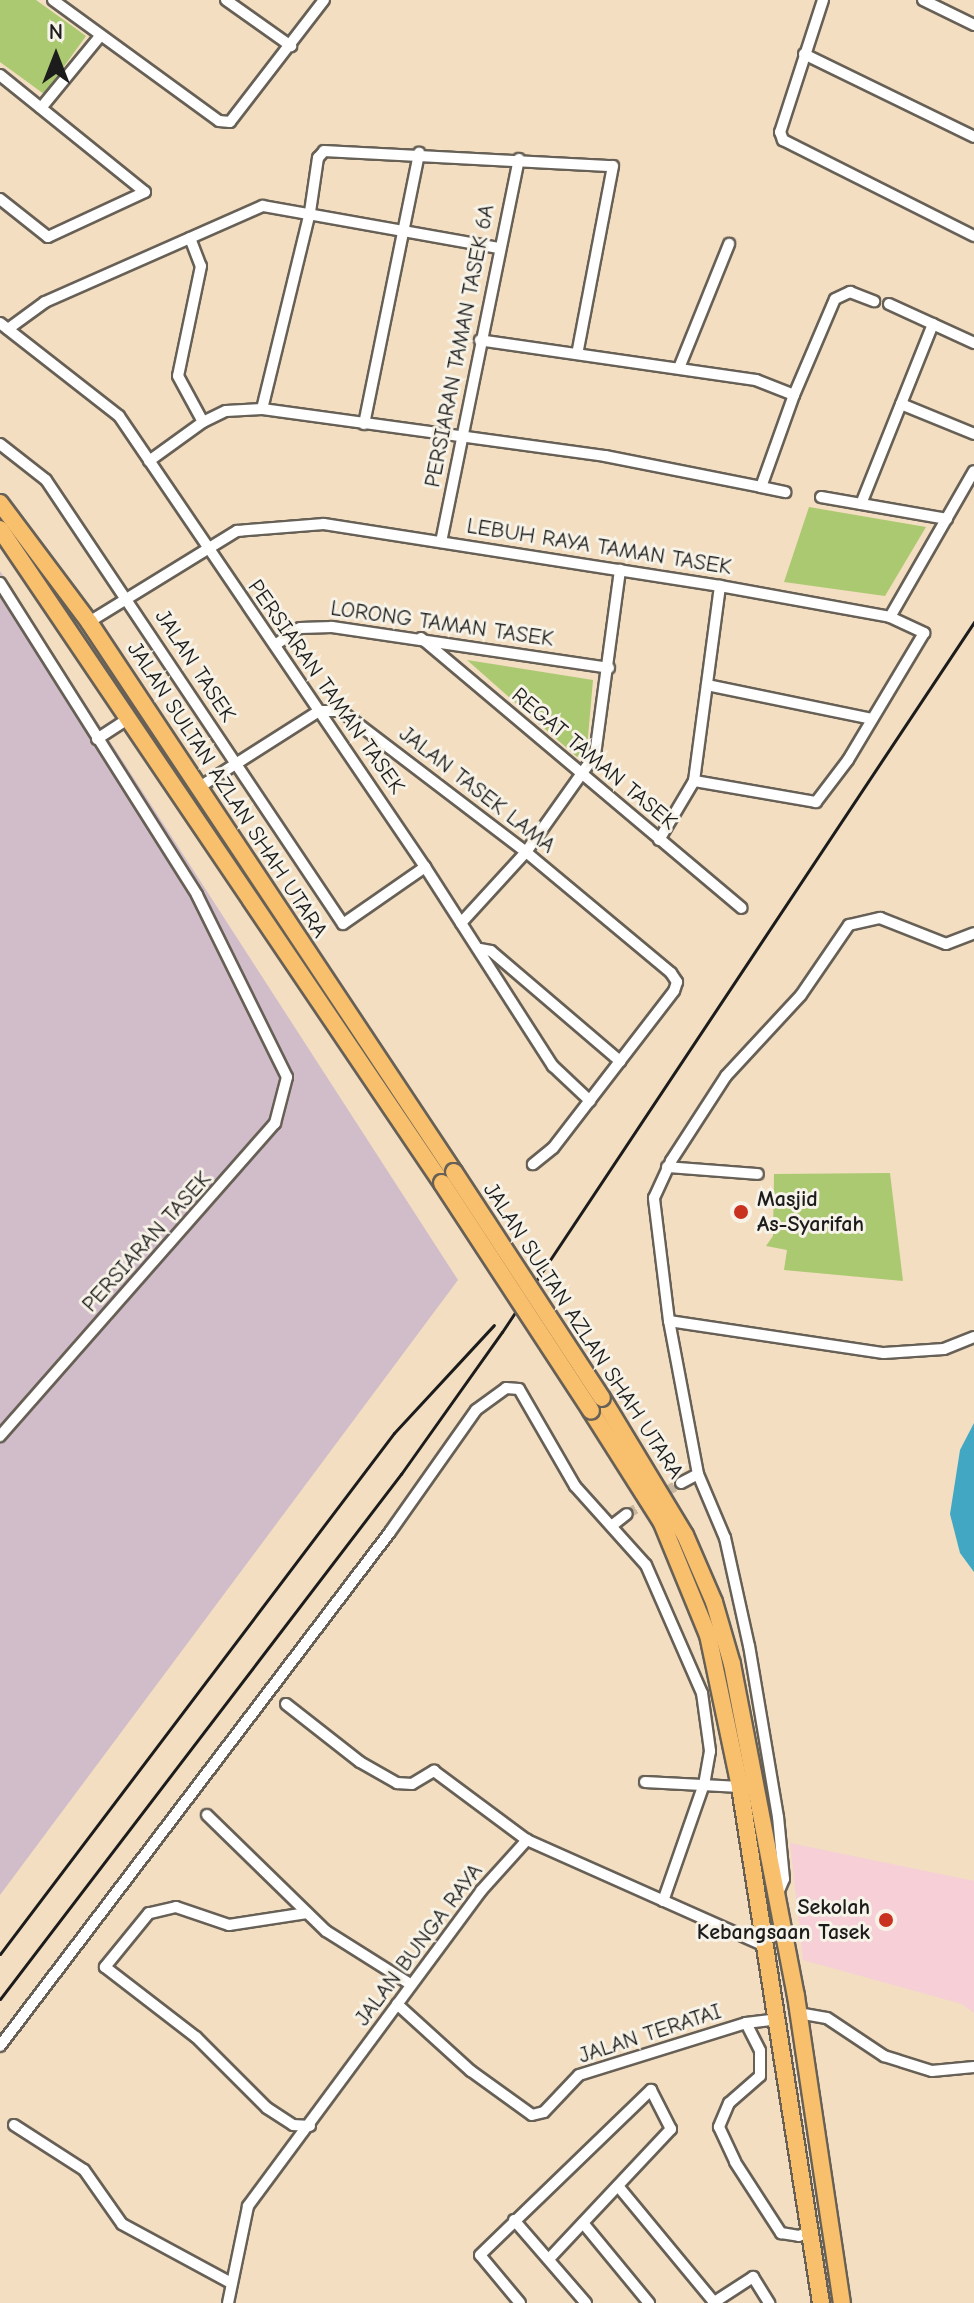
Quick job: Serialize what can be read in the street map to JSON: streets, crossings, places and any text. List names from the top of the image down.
{
  "streets": {
    "main road": ["JALAN SULTAN AZLAN SHAH UTARA"],
    "street": [
      "PERSIARAN TAMAN TASEK 6A",
      "LEBUH RAYA TAMAN TASEK",
      "LORONG TAMAN TASEK",
      "JALAN TASEK",
      "PERSIARAN TAMAN TASEK",
      "REGAT TAMAN TASEK",
      "JALAN TASEK LAMA",
      "PERSIARAN TASEK",
      "JALAN BUNGA RAYA",
      "JALAN TERATAI"
    ]
  },
  "crossings": [
    ["PERSIARAN TAMAN TASEK 6A", "LEBUH RAYA TAMAN TASEK"],
    ["LEBUH RAYA TAMAN TASEK", "JALAN TASEK"],
    ["LEBUH RAYA TAMAN TASEK", "PERSIARAN TAMAN TASEK"],
    ["LEBUH RAYA TAMAN TASEK", "JALAN SULTAN AZLAN SHAH UTARA"],
    ["LORONG TAMAN TASEK", "PERSIARAN TAMAN TASEK"],
    ["LORONG TAMAN TASEK", "REGAT TAMAN TASEK"],
    ["JALAN TASEK", "PERSIARAN TAMAN TASEK"],
    ["PERSIARAN TAMAN TASEK", "JALAN TASEK LAMA"],
    ["JALAN SULTAN AZLAN SHAH UTARA", "JALAN TERATAI"],
    ["JALAN BUNGA RAYA", "JALAN TERATAI"]
  ],
  "places": ["Masjid As-Syarifah", "Sekolah Kebangsaan Tasek"],
  "north": "top"
}
